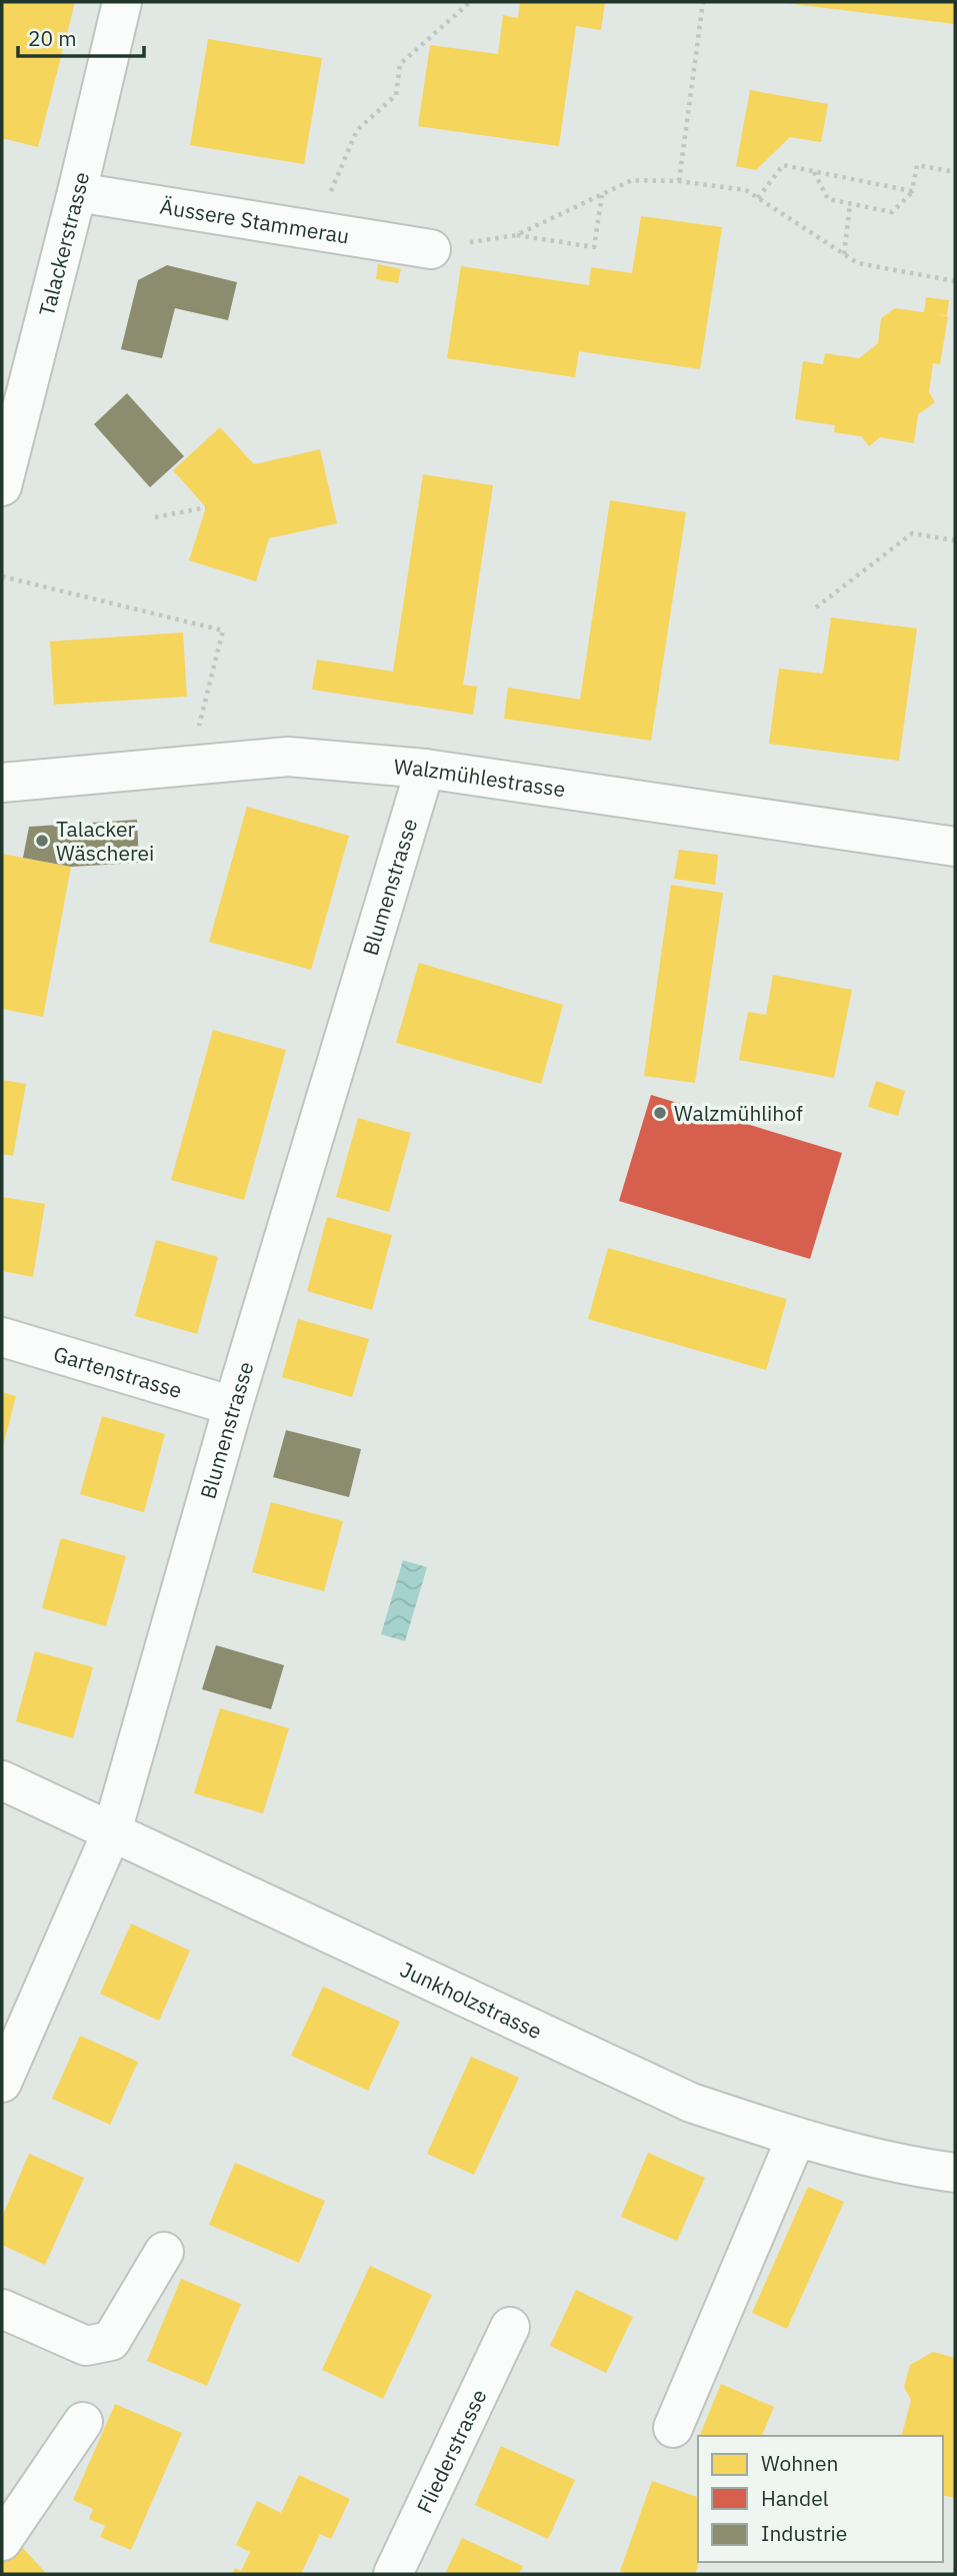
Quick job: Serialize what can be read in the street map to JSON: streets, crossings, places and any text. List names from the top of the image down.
{
  "streets": {
    "street": [
      "Äussere Stammerau",
      "Talackerstrasse",
      "Walzmühlestrasse",
      "Blumenstrasse",
      "Gartenstrasse",
      "Junkholzstrasse",
      "Fliederstrasse"
    ]
  },
  "crossings": [
    ["Äussere Stammerau", "Talackerstrasse"],
    ["Walzmühlestrasse", "Blumenstrasse"],
    ["Blumenstrasse", "Gartenstrasse"],
    ["Blumenstrasse", "Junkholzstrasse"]
  ],
  "places": ["Talacker Wäscherei", "Walzmühlihof"],
  "legend": ["Wohnen", "Handel", "Industrie"],
  "scale_bar": "20 m"
}
